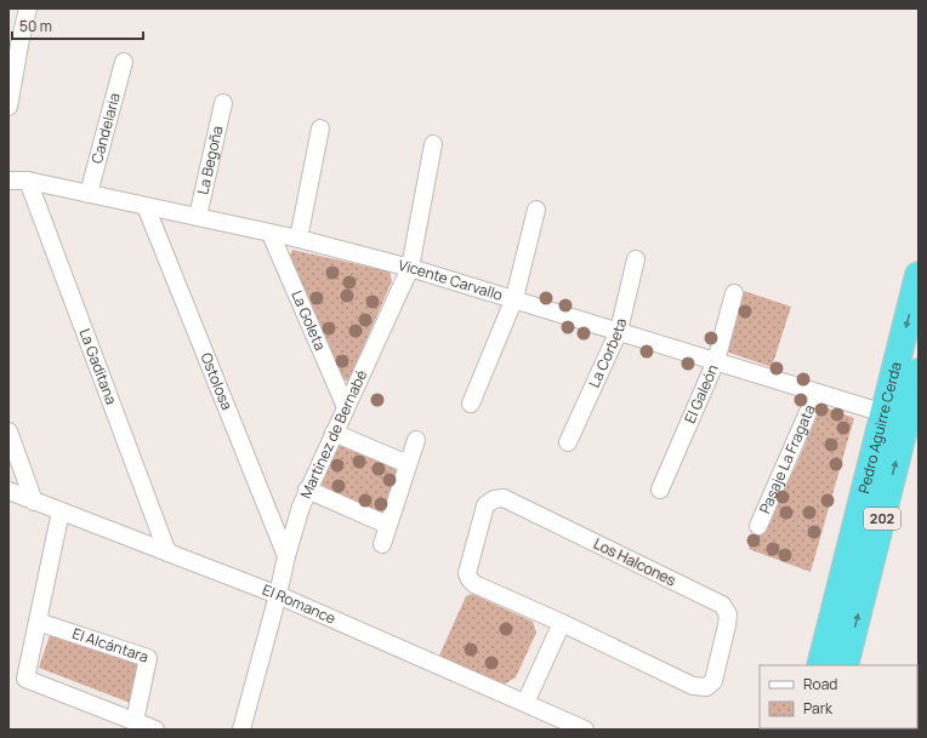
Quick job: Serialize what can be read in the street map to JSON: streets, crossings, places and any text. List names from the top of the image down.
{
  "streets": {
    "highway": ["Pedro Aguirre Cerda", "202"],
    "street": [
      "Candelaria",
      "La Begoña",
      "Vicente Carvallo",
      "La Goleta",
      "La Corbeta",
      "La Gaditana",
      "Ostolosa",
      "El Galeón",
      "Martínez de Bernabé",
      "Pasaje La Fragata",
      "Los Halcones",
      "El Romance",
      "El Alcántara"
    ]
  },
  "crossings": [
    ["Candelaria", "Vicente Carvallo"],
    ["La Begoña", "Vicente Carvallo"],
    ["Vicente Carvallo", "La Goleta"],
    ["Vicente Carvallo", "La Corbeta"],
    ["Vicente Carvallo", "La Gaditana"],
    ["Vicente Carvallo", "Ostolosa"],
    ["Vicente Carvallo", "El Galeón"],
    ["Vicente Carvallo", "Pedro Aguirre Cerda"],
    ["Vicente Carvallo", "Martínez de Bernabé"],
    ["Vicente Carvallo", "Pasaje La Fragata"],
    ["La Goleta", "Martínez de Bernabé"],
    ["La Gaditana", "El Romance"],
    ["Ostolosa", "Martínez de Bernabé"],
    ["Martínez de Bernabé", "El Romance"]
  ],
  "legend": ["Road", "Park"],
  "scale_bar": "50 m"
}
